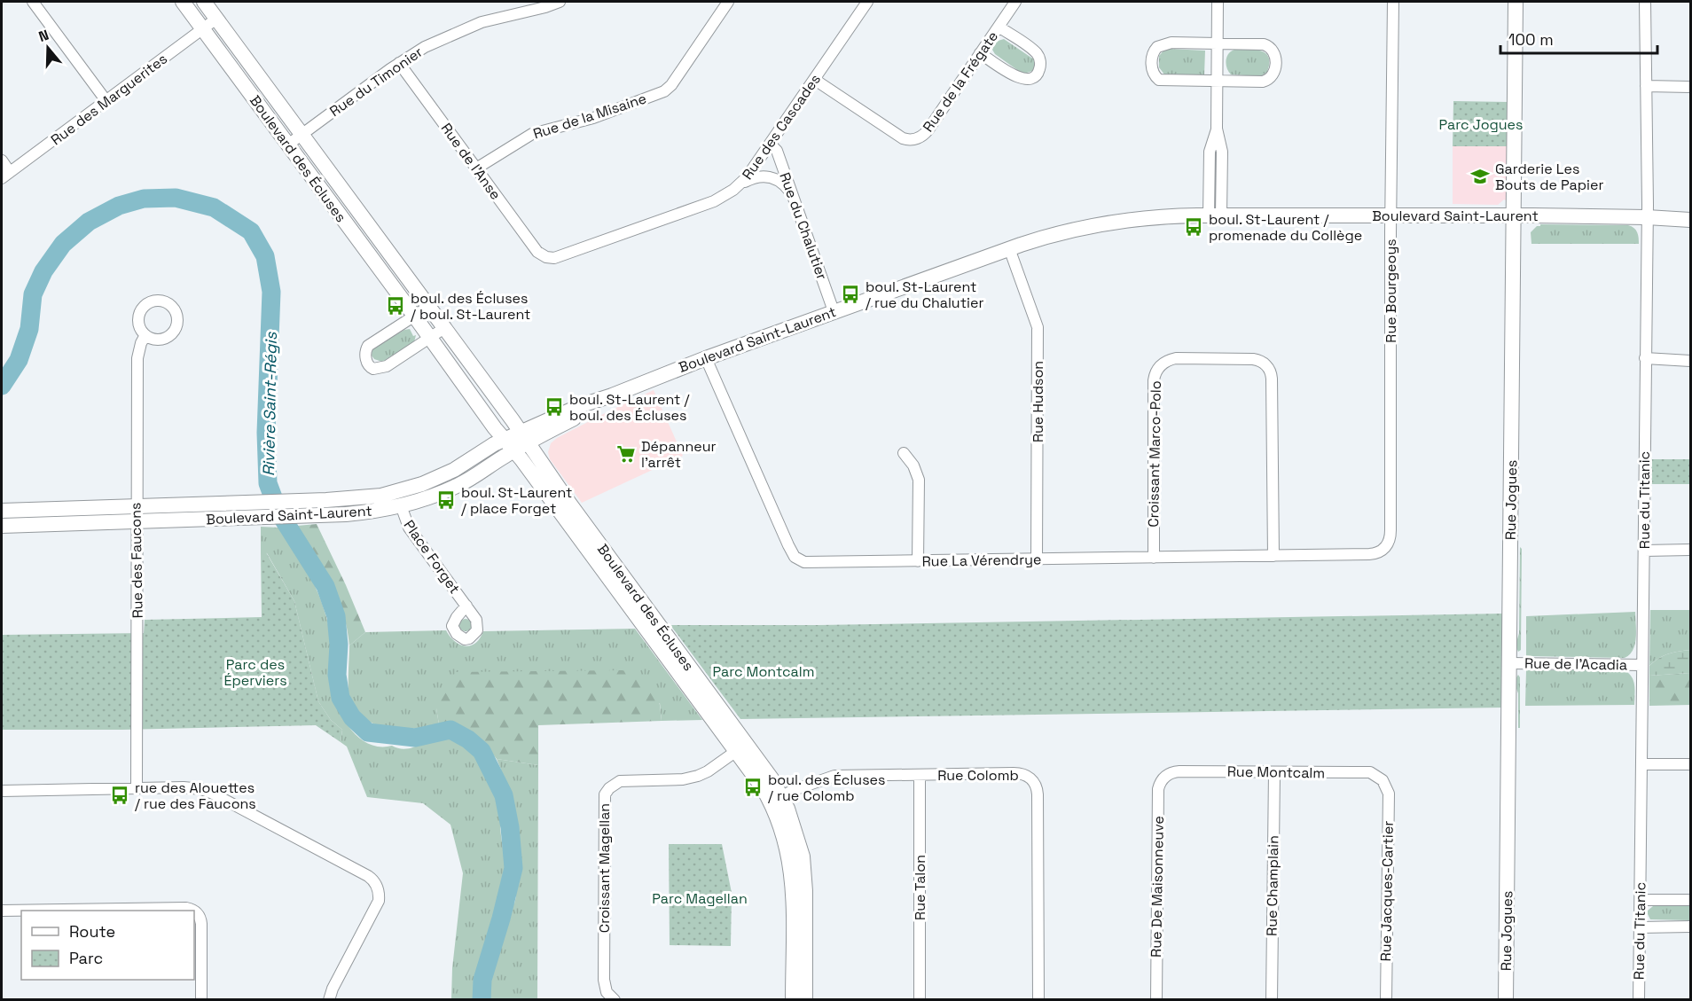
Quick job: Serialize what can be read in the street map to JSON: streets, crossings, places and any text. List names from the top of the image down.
{
  "streets": {
    "street": [
      "Rue du Timonier",
      "Rue de la Frégate",
      "Rue des Marguerites",
      "Rue de la Misaine",
      "Rue des Cascades",
      "Boulevard des Écluses",
      "Rue de l'Anse",
      "Boulevard Saint-Laurent",
      "Rue du Chalutier",
      "Rue Bourgeoys",
      "Rue Hudson",
      "Croissant Marco-Polo",
      "Rue Jogues",
      "Rue du Titanic",
      "Place Forget",
      "Rue des Faucons",
      "Rue La Vérendrye",
      "Rue de l'Acadia",
      "Rue Montcalm",
      "Rue Colomb",
      "Croissant Magellan",
      "Rue Champlain",
      "Rue De Maisonneuve",
      "Rue Talon",
      "Rue Jacques-Cartier"
    ]
  },
  "crossings": [
    ["Rue du Timonier", "Boulevard des Écluses"],
    ["Rue du Timonier", "Rue de l'Anse"],
    ["Rue de la Frégate", "Rue des Cascades"],
    ["Rue des Marguerites", "Boulevard des Écluses"],
    ["Rue de la Misaine", "Rue de l'Anse"],
    ["Rue des Cascades", "Rue de l'Anse"],
    ["Rue des Cascades", "Rue du Chalutier"],
    ["Boulevard des Écluses", "Boulevard Saint-Laurent"],
    ["Boulevard des Écluses", "Rue Colomb"],
    ["Boulevard des Écluses", "Croissant Magellan"],
    ["Boulevard Saint-Laurent", "Rue du Chalutier"],
    ["Boulevard Saint-Laurent", "Rue Bourgeoys"],
    ["Boulevard Saint-Laurent", "Rue Hudson"],
    ["Boulevard Saint-Laurent", "Rue Jogues"],
    ["Boulevard Saint-Laurent", "Rue du Titanic"],
    ["Boulevard Saint-Laurent", "Place Forget"],
    ["Boulevard Saint-Laurent", "Rue des Faucons"],
    ["Boulevard Saint-Laurent", "Rue La Vérendrye"],
    ["Rue Bourgeoys", "Rue La Vérendrye"],
    ["Rue Hudson", "Rue La Vérendrye"],
    ["Croissant Marco-Polo", "Rue La Vérendrye"],
    ["Rue Jogues", "Rue de l'Acadia"],
    ["Rue du Titanic", "Rue de l'Acadia"],
    ["Rue Montcalm", "Rue Champlain"],
    ["Rue Montcalm", "Rue De Maisonneuve"],
    ["Rue Montcalm", "Rue Jacques-Cartier"],
    ["Rue Colomb", "Rue Talon"]
  ],
  "water": ["Rivière Saint-Régis"],
  "parks": [
    "Parc Jogues",
    "Parc des Éperviers",
    "Parc Montcalm",
    "Parc Magellan"
  ],
  "places": {
    "school or university": ["Garderie Les Bouts de Papier"],
    "bus stop": [
      "boul. St-Laurent / promenade du Collège",
      "boul. St-Laurent / rue du Chalutier",
      "boul. des Écluses / boul. St-Laurent",
      "boul. St-Laurent / boul. des Écluses",
      "boul. St-Laurent / place Forget",
      "boul. des Écluses / rue Colomb",
      "rue des Alouettes / rue des Faucons"
    ],
    "supermarket": ["Dépanneur l'arrêt"]
  },
  "legend": ["Route", "Parc"],
  "scale_bar": "100 m",
  "north": "top"
}
